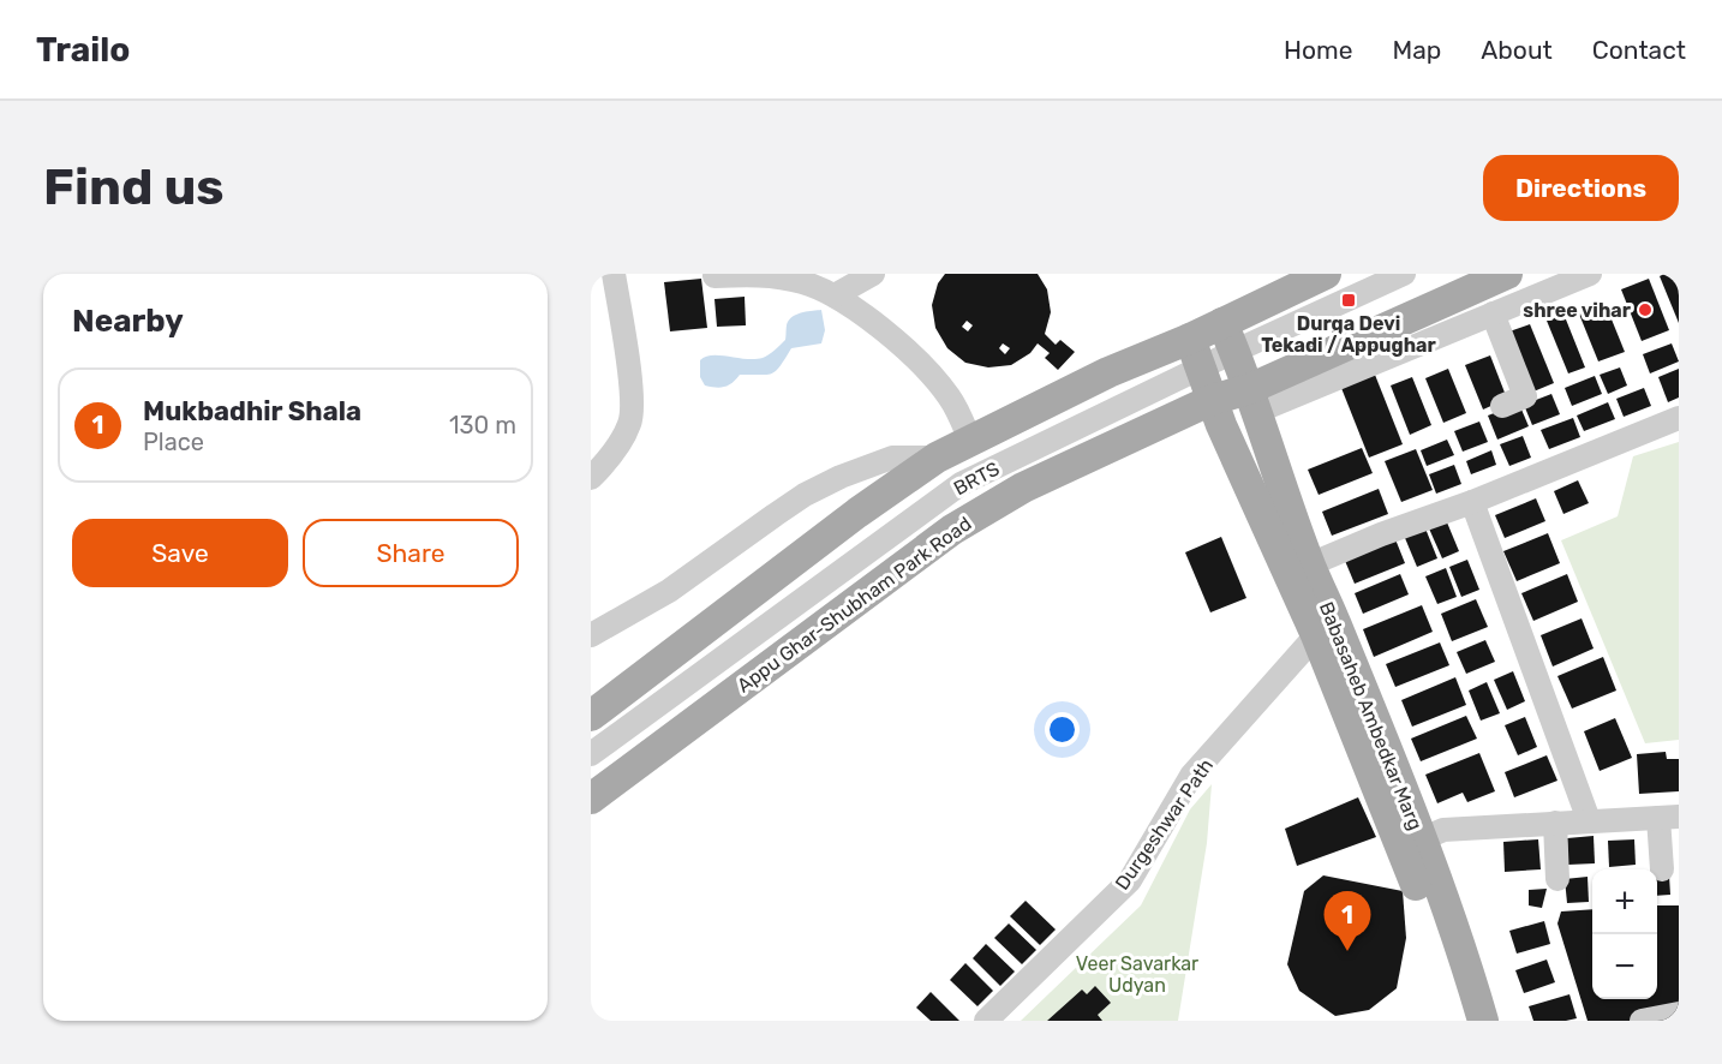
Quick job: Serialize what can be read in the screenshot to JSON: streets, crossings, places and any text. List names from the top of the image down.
{
  "streets": {
    "main road": ["Appu Ghar-Shubham Park Road", "Babasaheb Ambedkar Marg"],
    "street": ["BRTS", "Durgeshwar Path"]
  },
  "crossings": [
    ["BRTS", "Babasaheb Ambedkar Marg"],
    ["Appu Ghar-Shubham Park Road", "Babasaheb Ambedkar Marg"],
    ["Babasaheb Ambedkar Marg", "Durgeshwar Path"]
  ],
  "parks": ["Veer Savarkar Udyan"],
  "places": {
    "transit": ["Durga Devi Tekadi / Appughar"],
    "other": ["shree vihar"]
  },
  "page": {
    "header": "Trailo",
    "nav": [
      "Home",
      "Map",
      "About",
      "Contact"
    ],
    "buttons": [
      "Directions",
      ["Save", "Share"]
    ],
    "title": "Find us",
    "heading": "Nearby",
    "list": [
      {
        "mark": "1",
        "name": "Mukbadhir Shala",
        "note": "Place",
        "value": "130 m"
      }
    ],
    "map_buttons": ["+", "−"],
    "pins": "1"
  }
}
